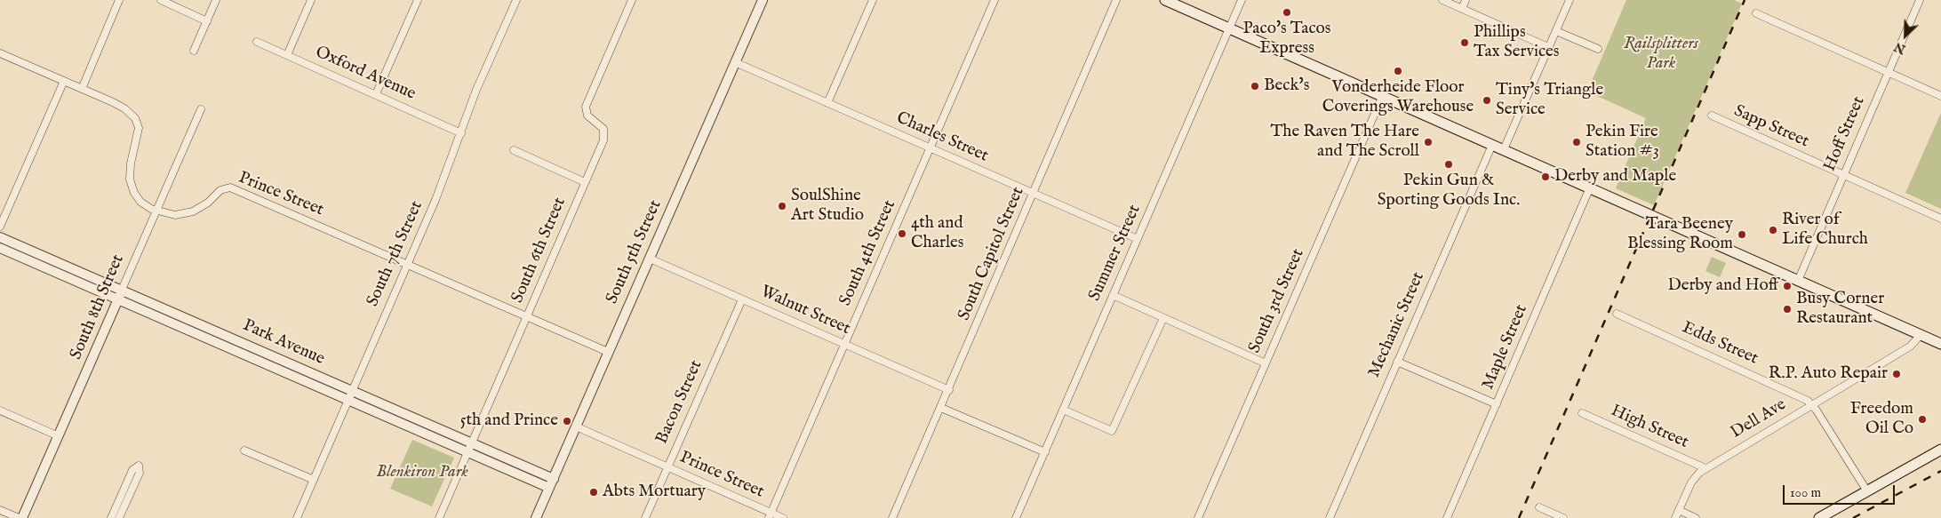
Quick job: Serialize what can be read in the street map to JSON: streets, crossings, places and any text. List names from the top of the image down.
{
  "streets": {
    "street": [
      "Oxford Avenue",
      "Sapp Street",
      "Hoff Street",
      "Charles Street",
      "Prince Street",
      "South 6th Street",
      "South 5th Street",
      "South 4th Street",
      "Summer Street",
      "South 7th Street",
      "South Capitol Street",
      "South 3rd Street",
      "South 8th Street",
      "Walnut Street",
      "Mechanic Street",
      "Park Avenue",
      "Edds Street",
      "Maple Street",
      "Bacon Street",
      "Dell Ave",
      "High Street"
    ]
  },
  "crossings": [
    ["Oxford Avenue", "South 7th Street"],
    ["Sapp Street", "Hoff Street"],
    ["Charles Street", "South 5th Street"],
    ["Charles Street", "South 4th Street"],
    ["Charles Street", "Summer Street"],
    ["Charles Street", "South Capitol Street"],
    ["Prince Street", "South 6th Street"],
    ["Prince Street", "South 5th Street"],
    ["Prince Street", "South 4th Street"],
    ["Prince Street", "South 7th Street"],
    ["Prince Street", "South 8th Street"],
    ["Prince Street", "Bacon Street"],
    ["South 6th Street", "Park Avenue"],
    ["South 5th Street", "Walnut Street"],
    ["South 5th Street", "Park Avenue"],
    ["South 4th Street", "Walnut Street"],
    ["South 7th Street", "Park Avenue"],
    ["South Capitol Street", "Walnut Street"],
    ["South 8th Street", "Park Avenue"],
    ["Walnut Street", "Bacon Street"],
    ["Edds Street", "Dell Ave"],
    ["Dell Ave", "High Street"]
  ],
  "parks": ["Railsplitters Park", "Blenkiron Park"],
  "places": [
    "Paco's Tacos Express",
    "Phillips Tax Services",
    "Vonderheide Floor Coverings Warehouse",
    "Beck's",
    "Tiny's Triangle Service",
    "The Raven The Hare and The Scroll",
    "Pekin Fire Station #3",
    "Pekin Gun & Sporting Goods Inc.",
    "Derby and Maple",
    "SoulShine Art Studio",
    "River of Life Church",
    "4th and Charles",
    "Tara Beeney Blessing Room",
    "Derby and Hoff",
    "Busy Corner Restaurant",
    "R.P. Auto Repair",
    "Freedom Oil Co",
    "5th and Prince",
    "Abts Mortuary"
  ],
  "scale_bar": "100 m",
  "north": "bottom left"
}
